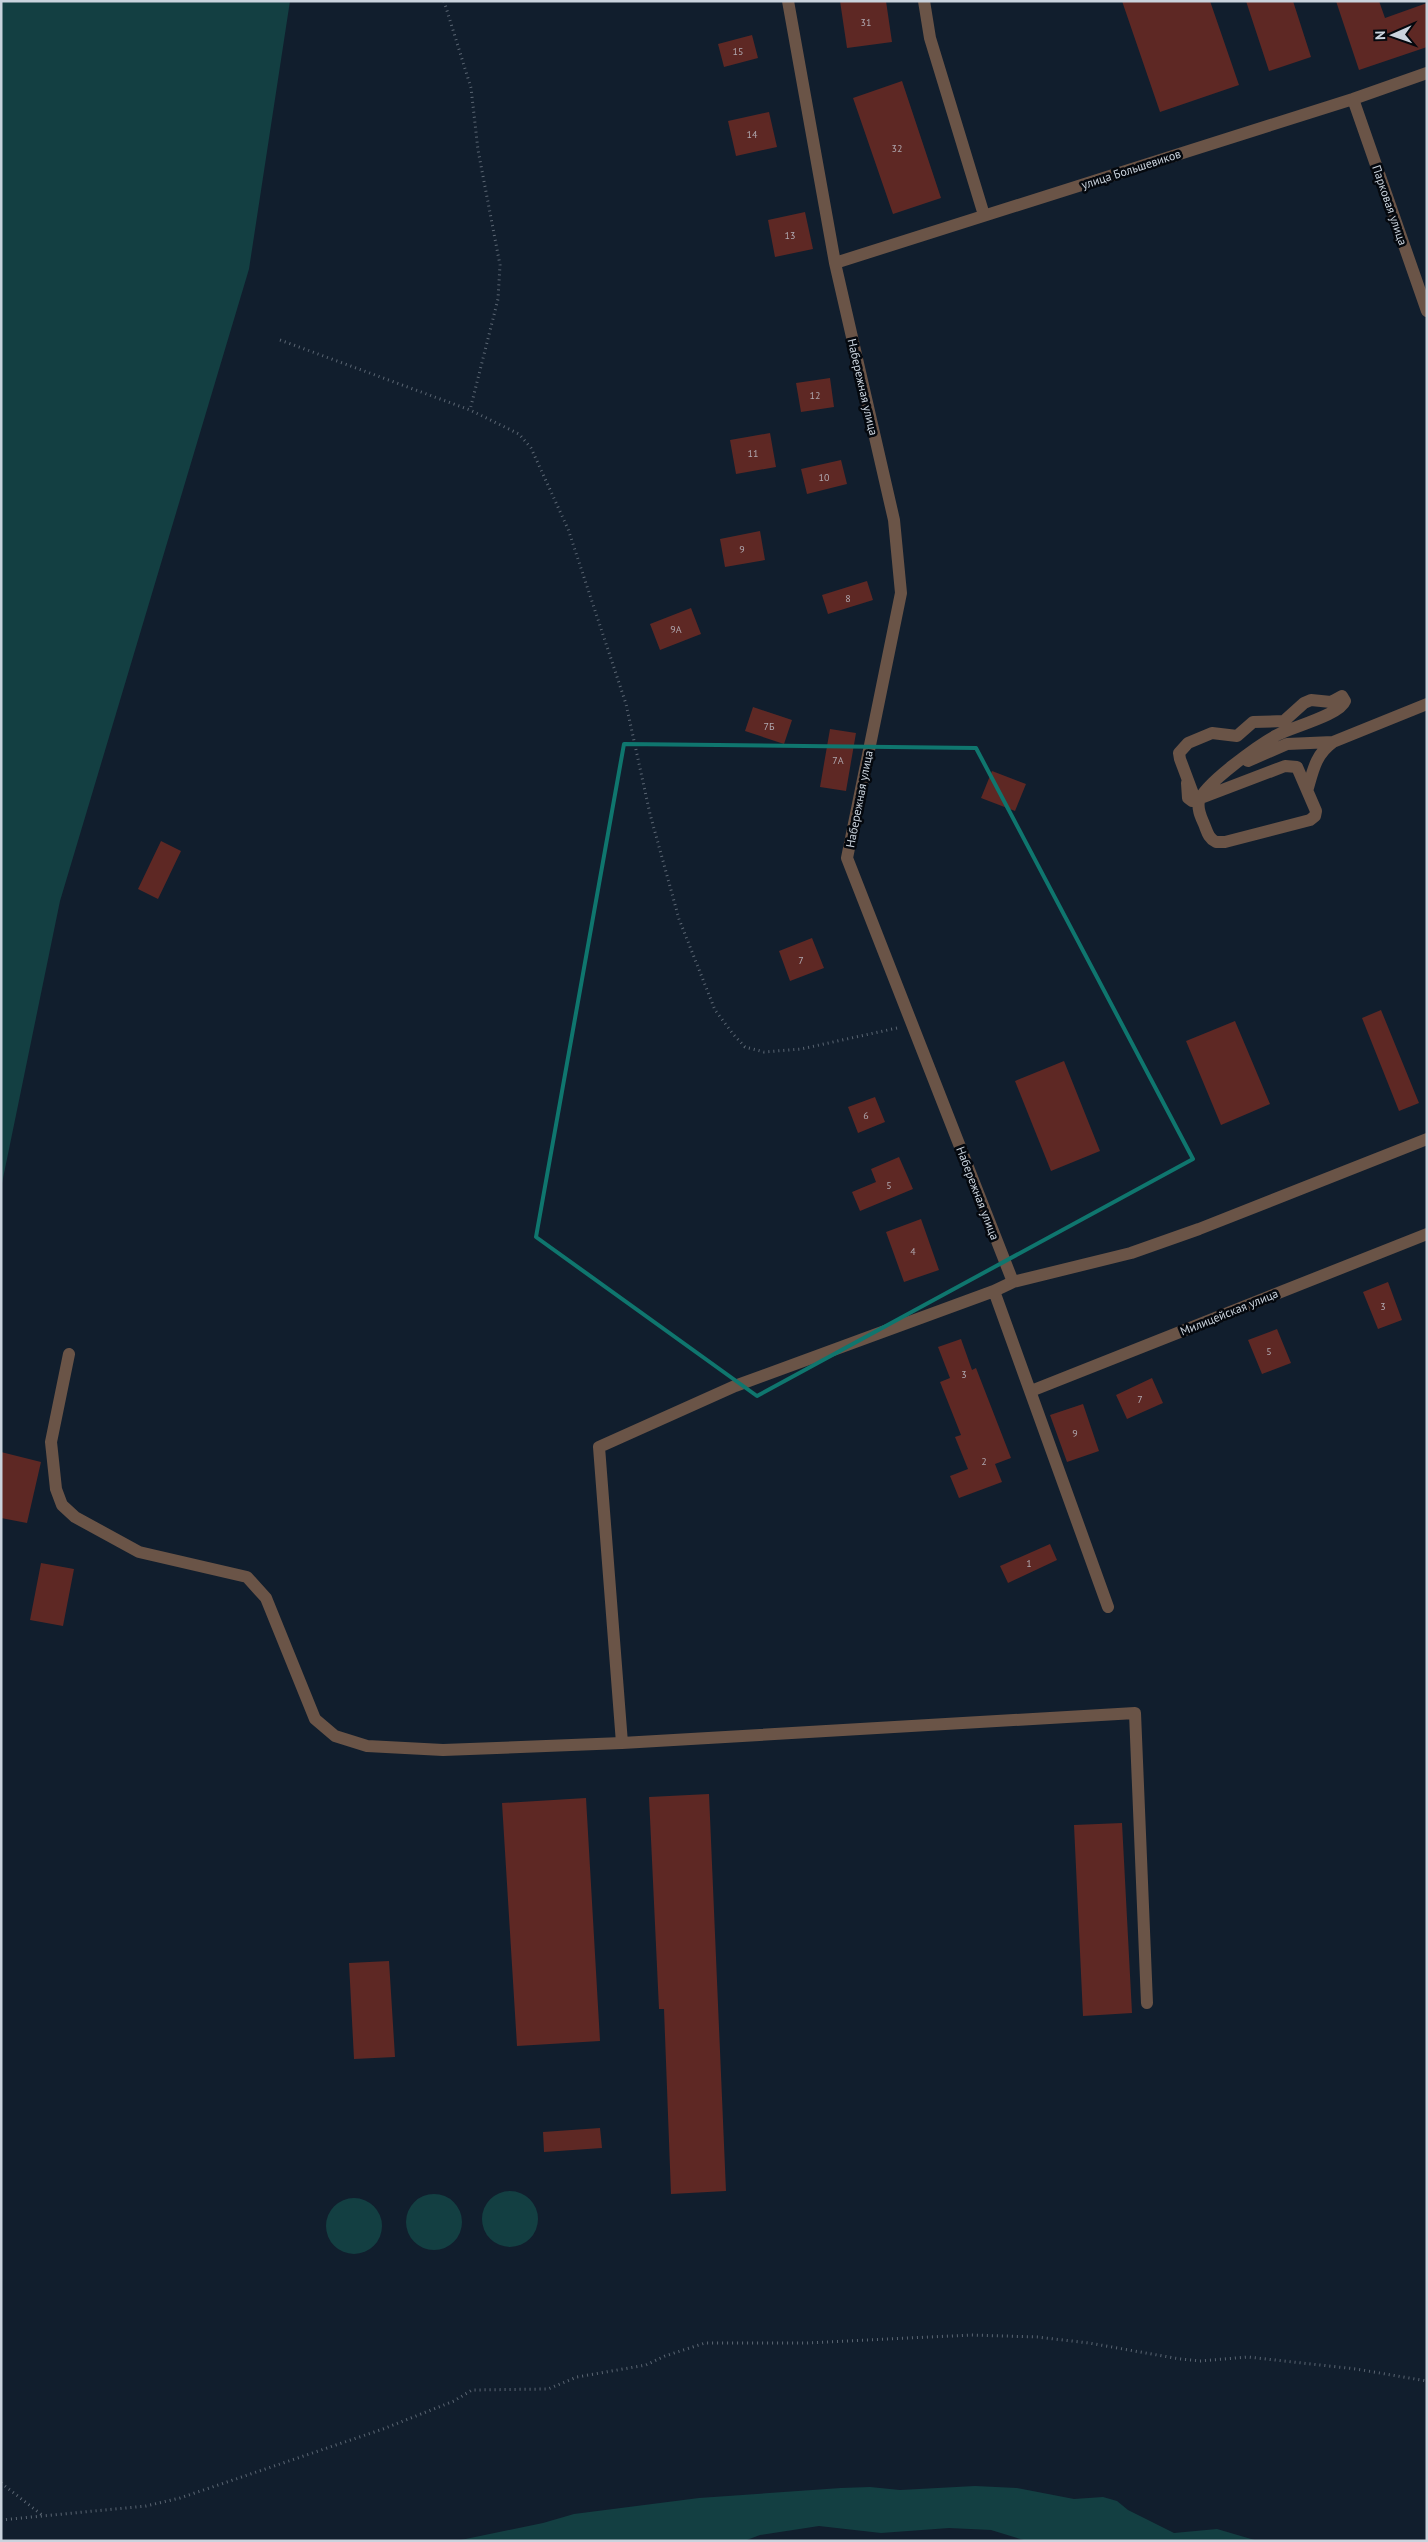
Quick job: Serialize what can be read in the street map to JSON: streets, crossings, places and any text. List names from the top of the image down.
{
  "streets": {
    "street": [
      "улица Большевиков",
      "Парковая улица",
      "Набережная улица",
      "Милицейская улица"
    ]
  },
  "crossings": [
    ["улица Большевиков", "Парковая улица"],
    ["улица Большевиков", "Набережная улица"]
  ],
  "house_numbers": [
    "31",
    "15",
    "14",
    "32",
    "13",
    "12",
    "11",
    "10",
    "9",
    "8",
    "9А",
    "7Б",
    "7А",
    "7",
    "6",
    "5",
    "4",
    "3",
    "5",
    "3",
    "7",
    "9",
    "2",
    "1"
  ],
  "north": "left"
}
